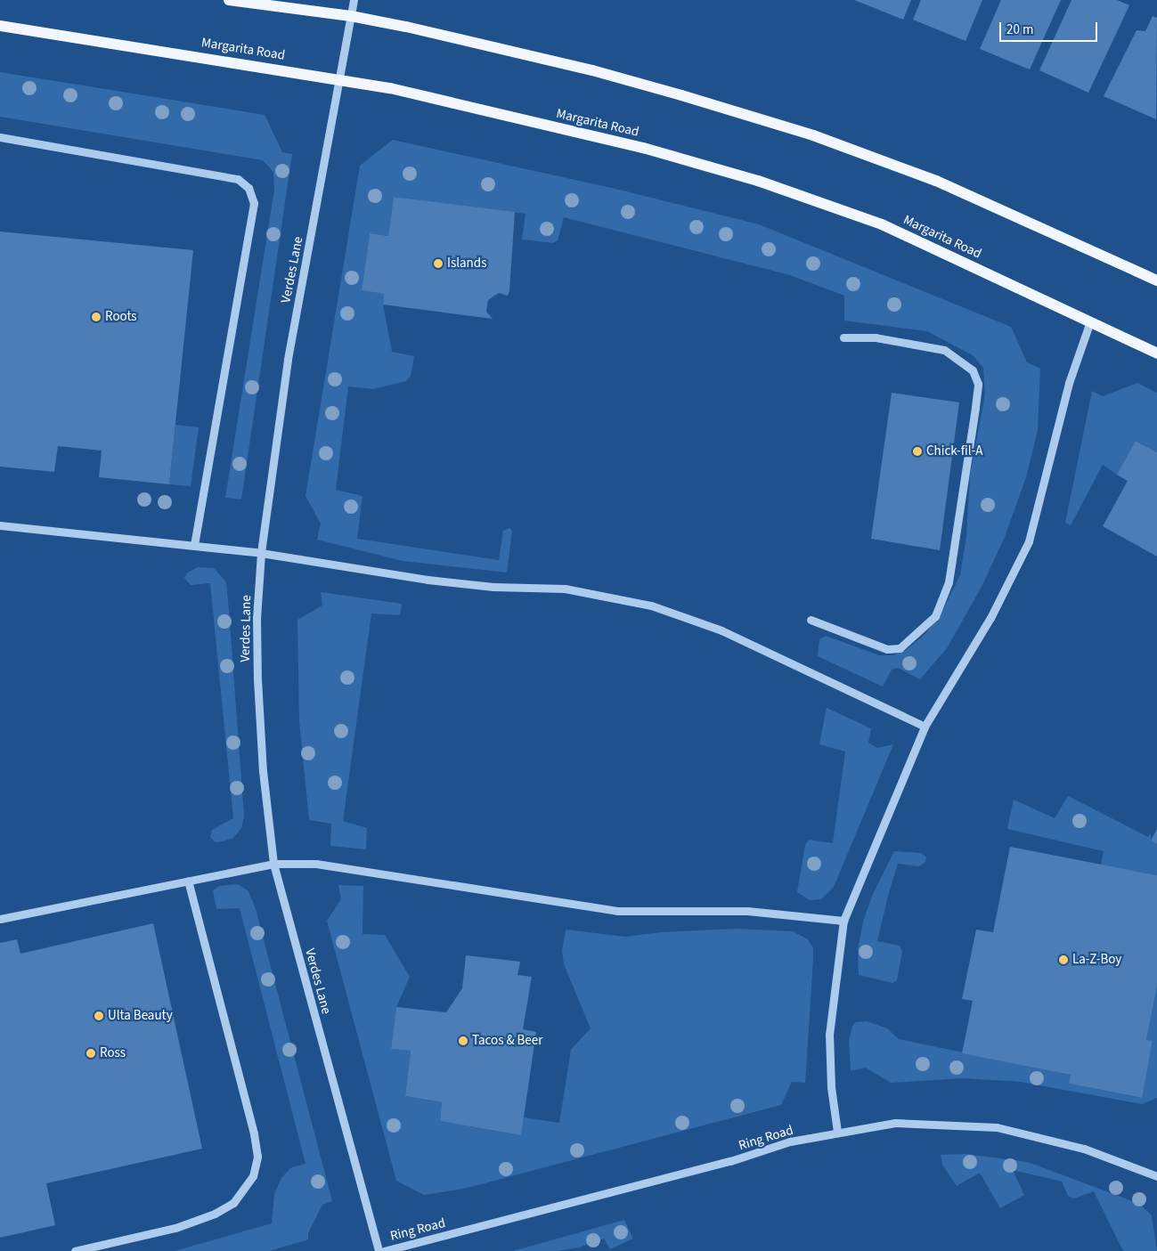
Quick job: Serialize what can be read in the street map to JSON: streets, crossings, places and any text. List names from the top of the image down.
{
  "streets": {
    "main road": ["Margarita Road"],
    "street": ["Verdes Lane", "Ring Road"]
  },
  "crossings": [
    ["Margarita Road", "Verdes Lane"]
  ],
  "places": [
    "Islands",
    "Roots",
    "Chick-fil-A",
    "La-Z-Boy",
    "Ulta Beauty",
    "Tacos & Beer",
    "Ross"
  ],
  "scale_bar": "20 m"
}
